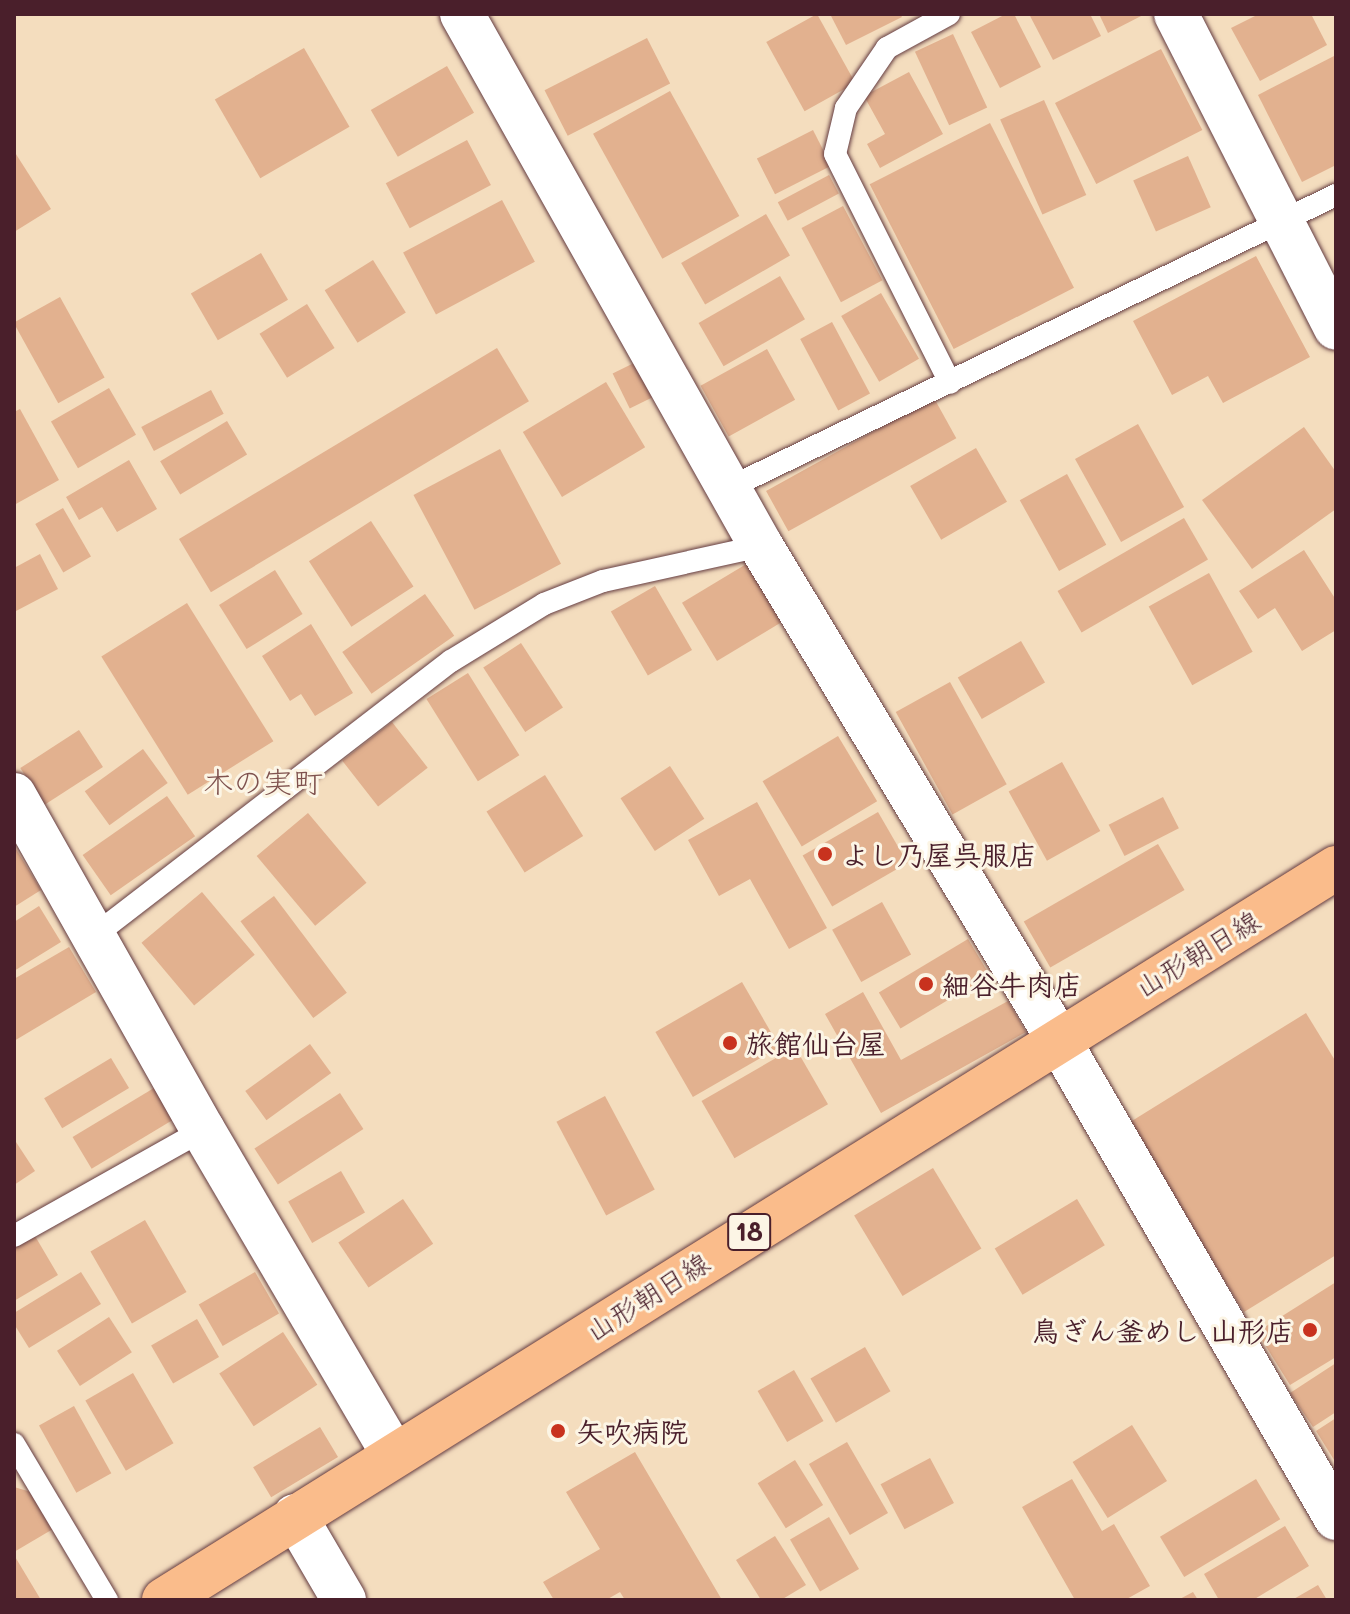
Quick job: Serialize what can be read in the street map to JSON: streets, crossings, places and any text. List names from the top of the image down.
{
  "streets": {
    "main road": ["山形朝日線", "18"]
  },
  "districts": ["木の実町"],
  "places": [
    "よし乃屋呉服店",
    "細谷牛肉店",
    "旅館仙台屋",
    "鳥ぎん釜めし 山形店",
    "矢吹病院"
  ]
}
